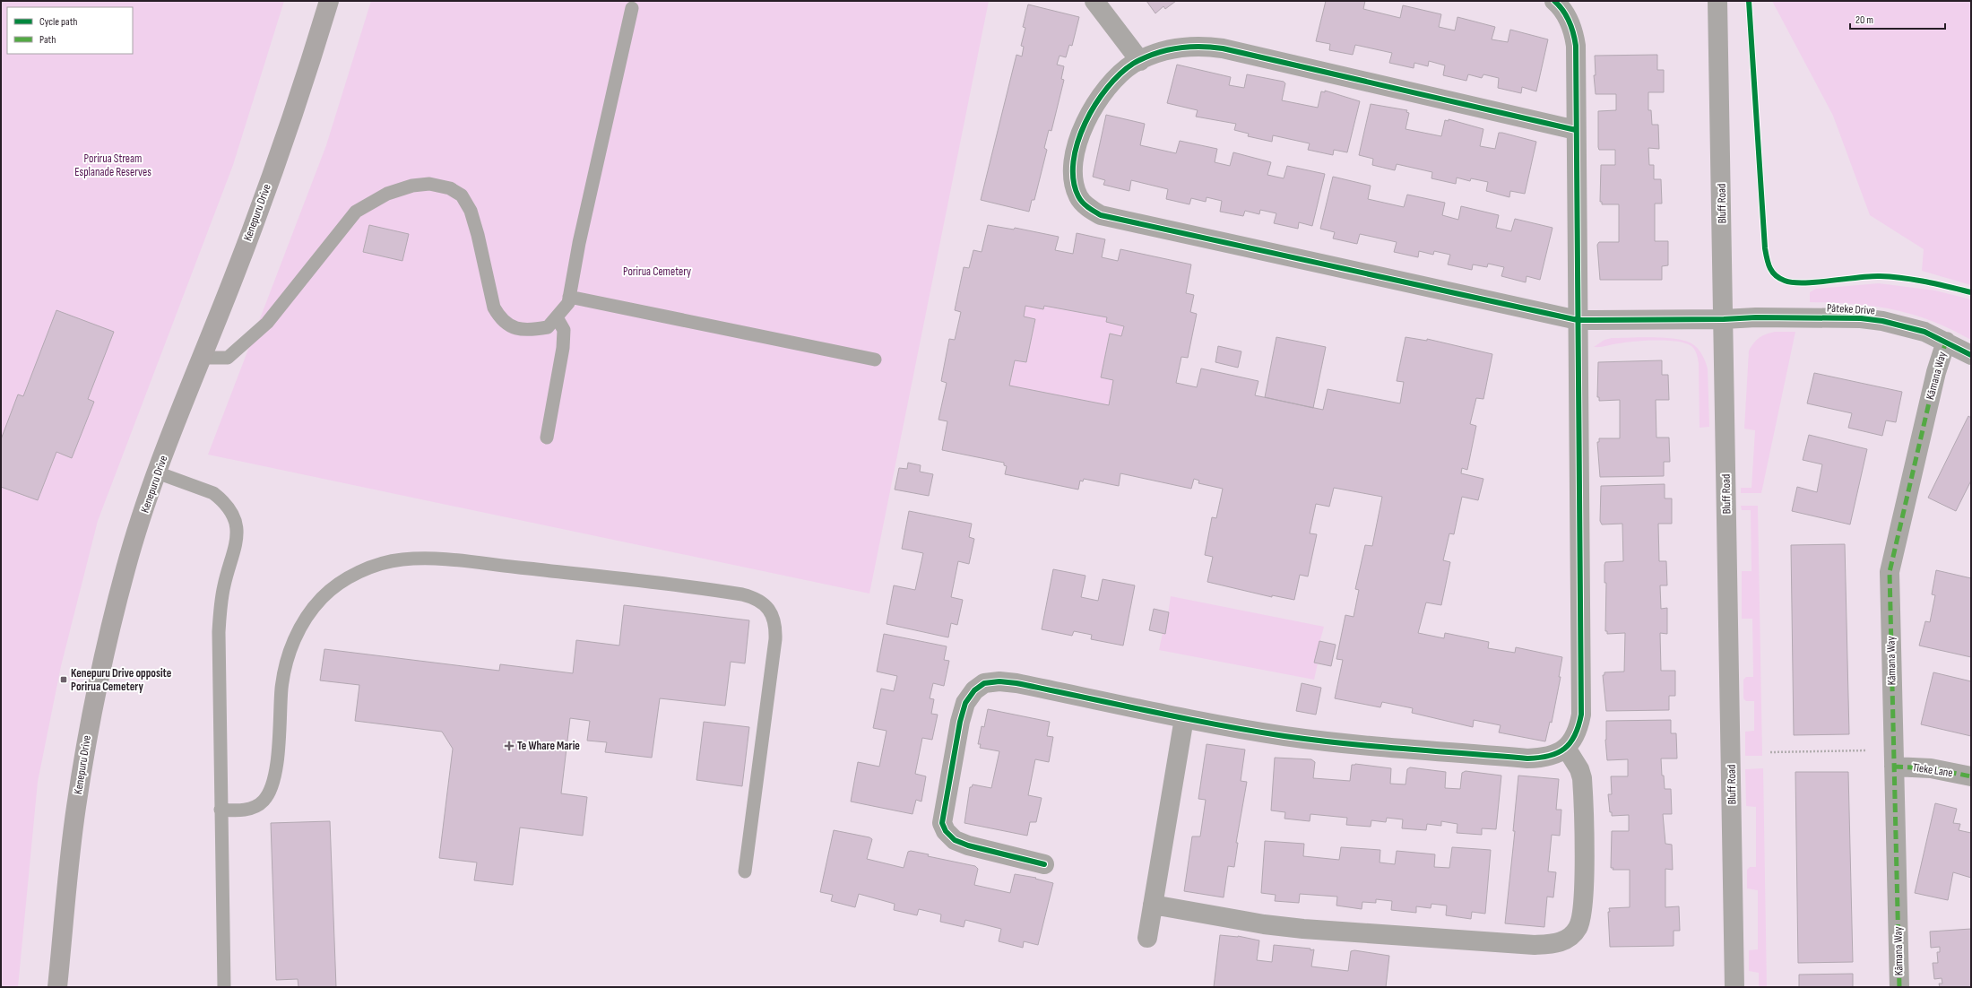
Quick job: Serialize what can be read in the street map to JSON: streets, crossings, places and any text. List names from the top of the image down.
{
  "streets": {
    "main road": ["Kenepuru Drive"],
    "street": [
      "Bluff Road",
      "Pāteke Drive",
      "Kāmana Way",
      "Tīeke Lane"
    ]
  },
  "crossings": [
    ["Bluff Road", "Pāteke Drive"],
    ["Pāteke Drive", "Kāmana Way"],
    ["Kāmana Way", "Tīeke Lane"]
  ],
  "parks": ["Porirua Stream Esplanade Reserves", "Porirua Cemetery"],
  "places": {
    "transit": ["Kenepuru Drive opposite Porirua Cemetery"],
    "health": ["Te Whare Marie"]
  },
  "legend": ["Cycle path", "Path"],
  "scale_bar": "20 m"
}
